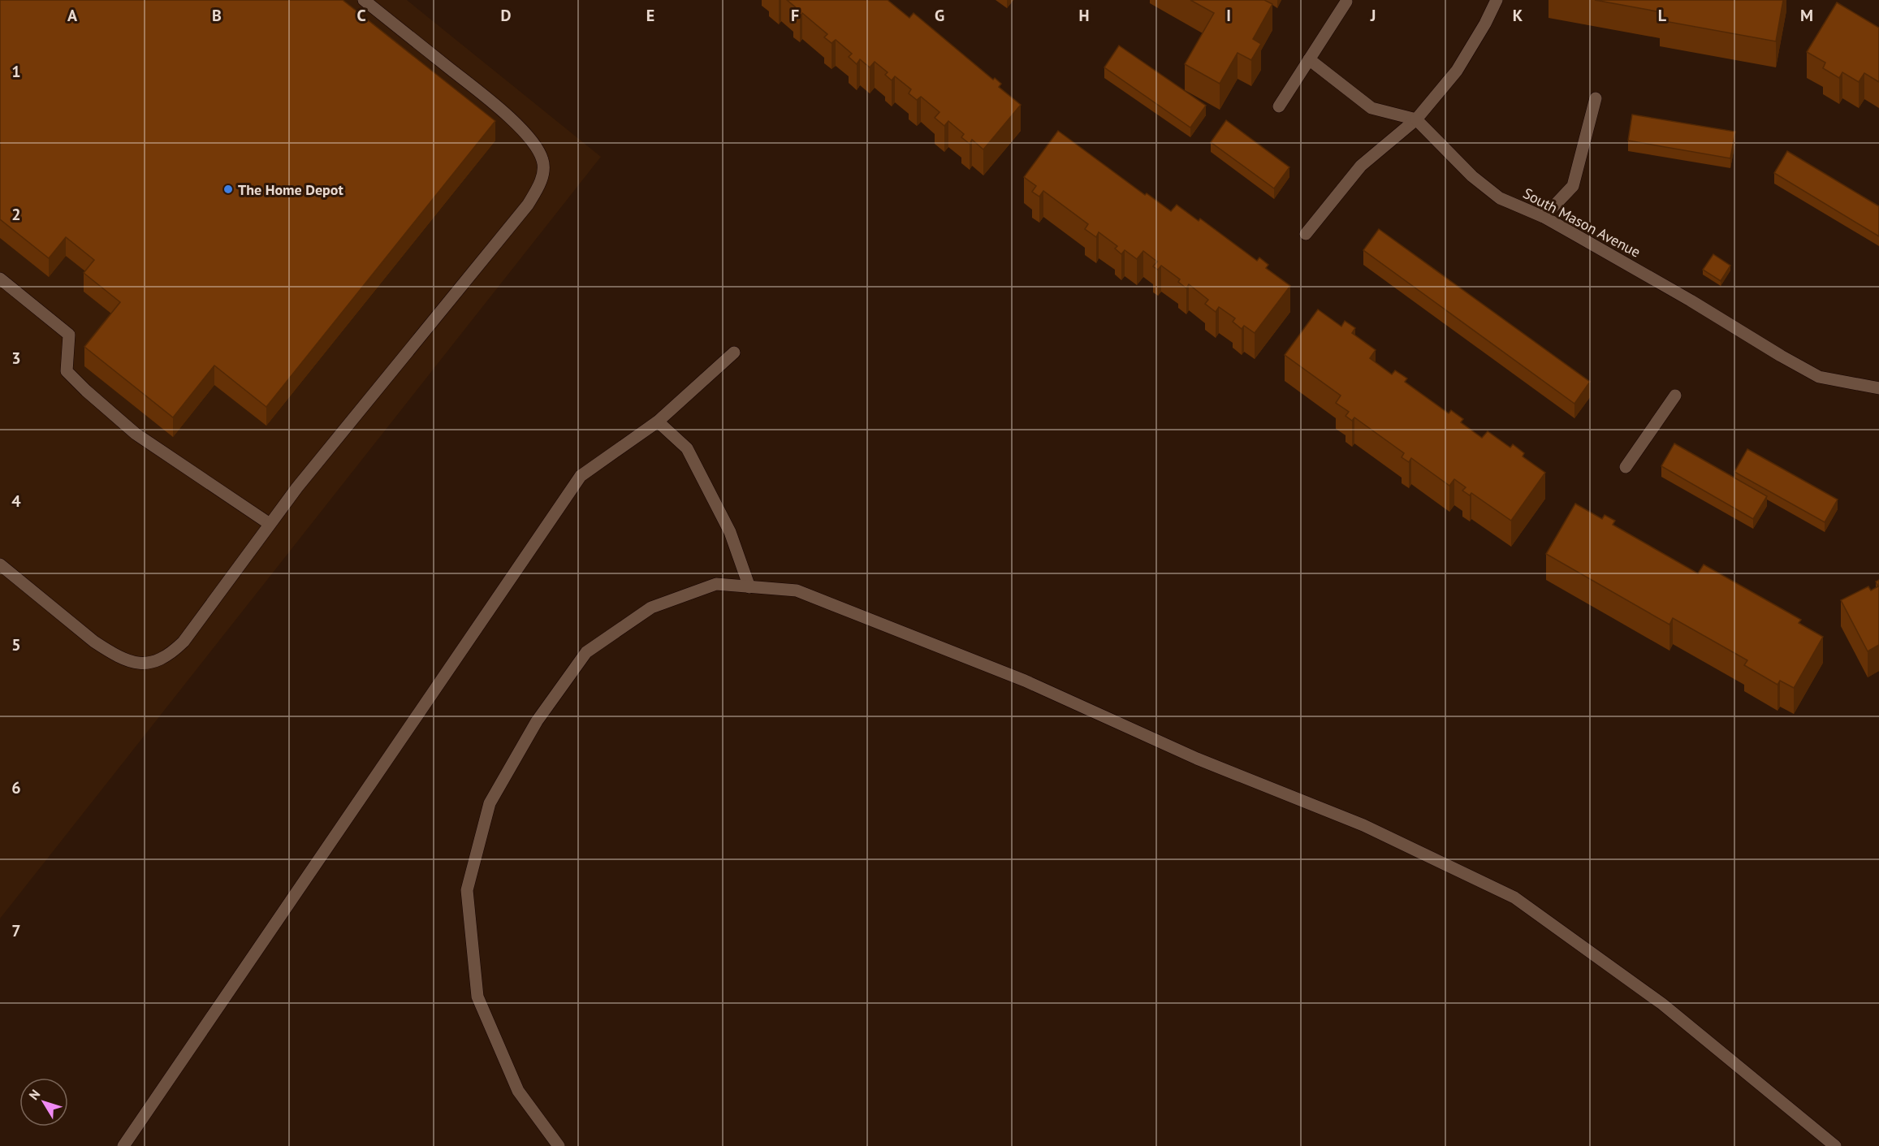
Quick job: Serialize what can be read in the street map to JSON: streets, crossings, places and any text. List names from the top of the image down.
{
  "streets": {
    "street": ["South Mason Avenue"]
  },
  "places": ["The Home Depot"],
  "north": "top left",
  "grid": {
    "columns": [
      "A",
      "B",
      "C",
      "D",
      "E",
      "F",
      "G",
      "H",
      "I",
      "J",
      "K",
      "L",
      "M"
    ],
    "rows": [
      "1",
      "2",
      "3",
      "4",
      "5",
      "6",
      "7"
    ]
  }
}
